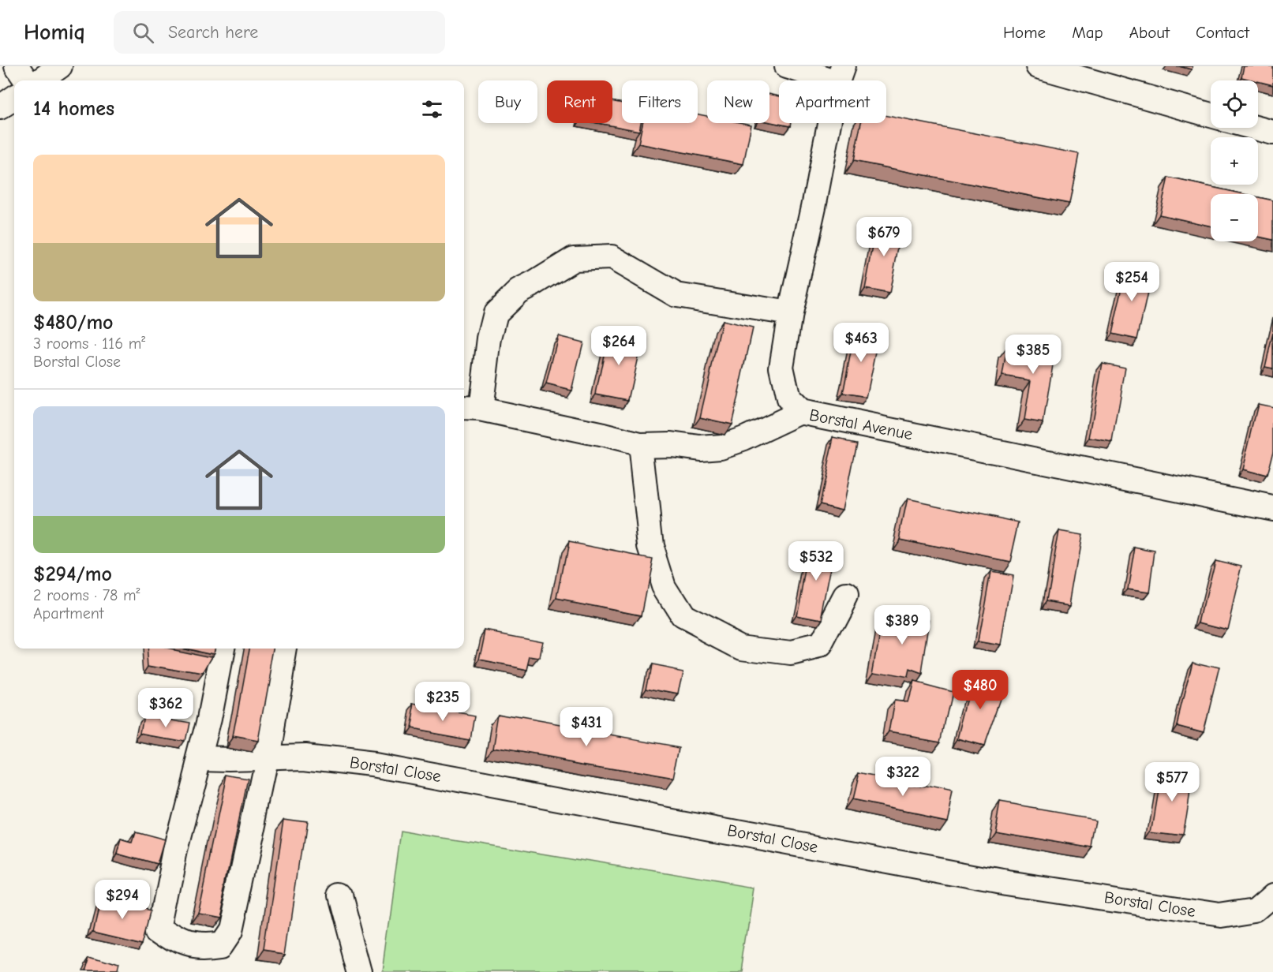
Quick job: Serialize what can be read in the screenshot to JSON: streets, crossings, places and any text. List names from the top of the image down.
{
  "streets": {
    "street": ["Borstal Avenue", "Borstal Close"]
  },
  "page": {
    "header": "Homiq",
    "search": "Search here",
    "nav": [
      "Home",
      "Map",
      "About",
      "Contact"
    ],
    "map_buttons": ["+", "−"],
    "chip": [
      "Buy",
      "Rent",
      "Filters",
      "New",
      "Apartment"
    ],
    "heading": "14 homes",
    "list": [
      {
        "name": "$480/mo",
        "note": "3 rooms · 116 m² · Borstal Close"
      },
      {
        "name": "$294/mo",
        "note": "2 rooms · 78 m² · Apartment"
      }
    ],
    "price": [
      "$679",
      "$254",
      "$463",
      "$264",
      "$385",
      "$532",
      "$389",
      "$480",
      "$235",
      "$362",
      "$431",
      "$322",
      "$577",
      "$294"
    ]
  }
}
